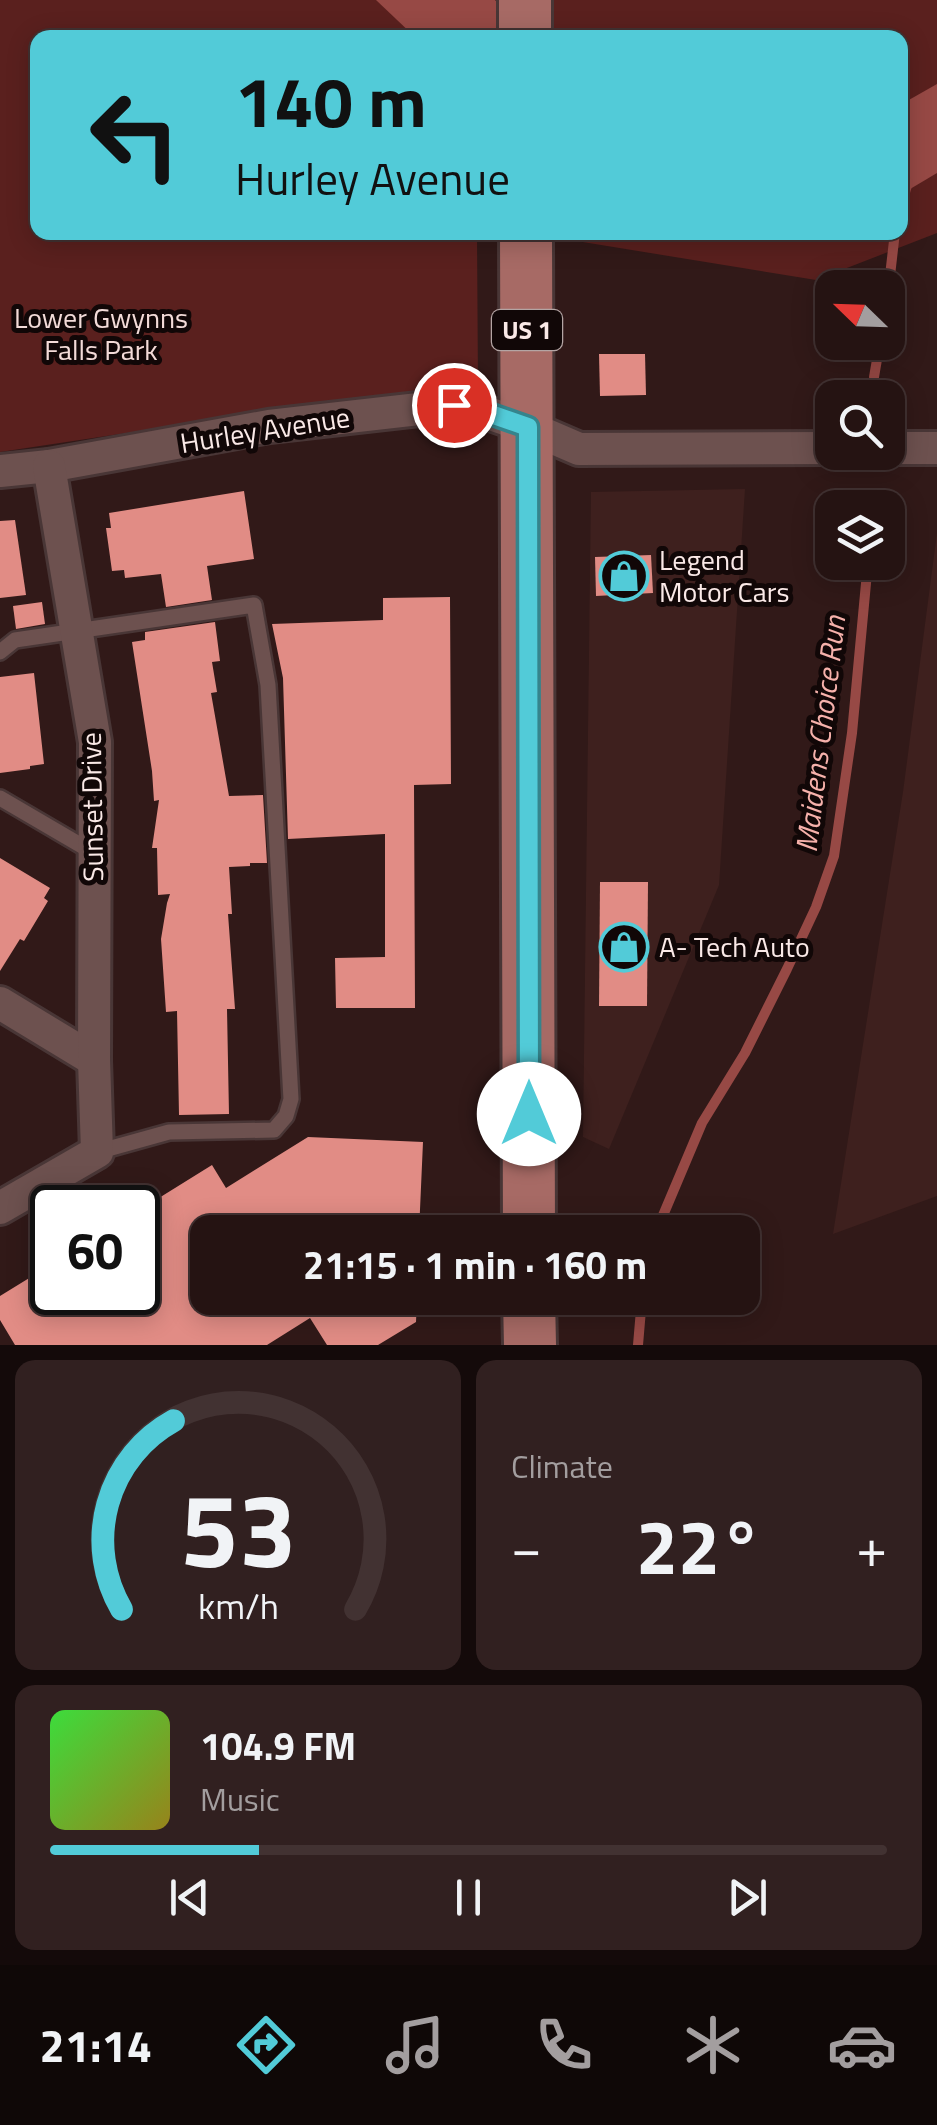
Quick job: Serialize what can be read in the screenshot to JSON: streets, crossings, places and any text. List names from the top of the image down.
{
  "streets": {
    "main road": ["US 1"],
    "street": ["Hurley Avenue", "Sunset Drive"]
  },
  "crossings": [
    ["US 1", "Hurley Avenue"],
    ["Hurley Avenue", "Sunset Drive"]
  ],
  "water": ["Maidens Choice Run"],
  "parks": ["Lower Gwynns Falls Park"],
  "places": {
    "shop": ["Legend Motor Cars", "A- Tech Auto"]
  },
  "north": "top left",
  "page": {
    "turn": ["140 m", "Hurley Avenue"],
    "limit": "60",
    "trip": "21:15 · 1 min · 160 m",
    "tile": "Climate",
    "heat": ["−", "22°", "+"],
    "song": ["104.9 FM", "Music"],
    "tabs": "21:14",
    "gauge": ["53", "km/h"]
  }
}
